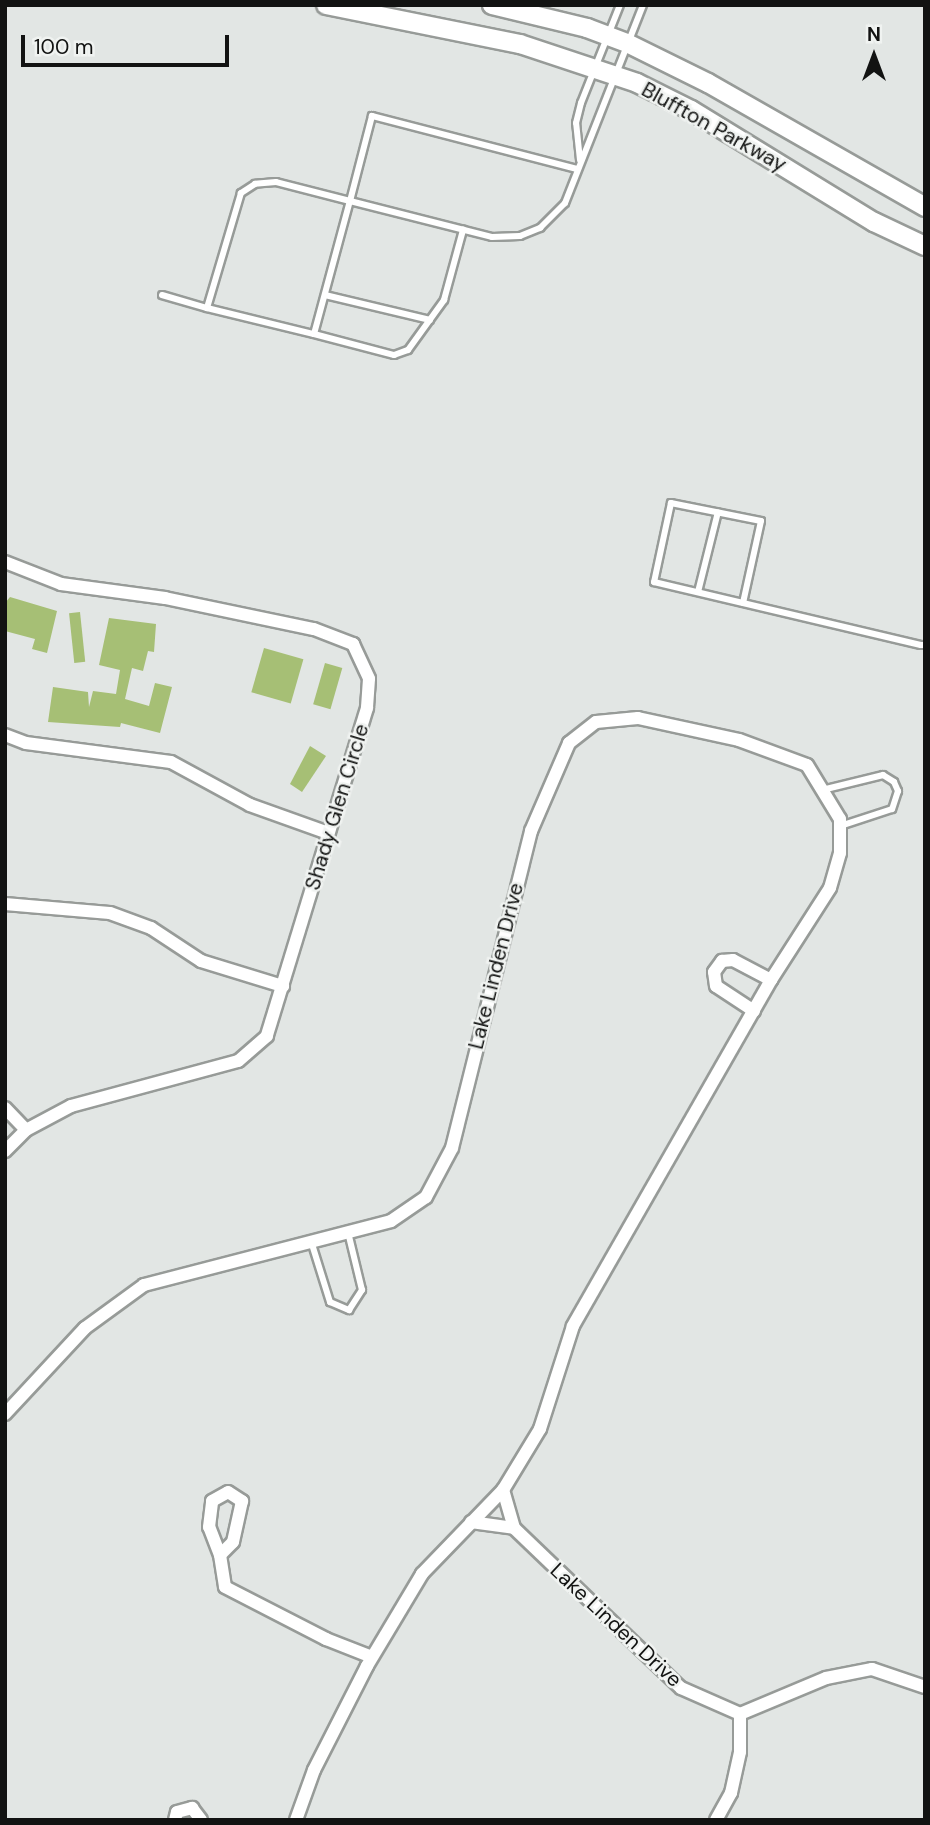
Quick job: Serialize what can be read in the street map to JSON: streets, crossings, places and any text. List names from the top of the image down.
{
  "streets": {
    "main road": ["Bluffton Parkway"],
    "street": ["Shady Glen Circle", "Lake Linden Drive"]
  },
  "scale_bar": "100 m",
  "north": "top"
}
